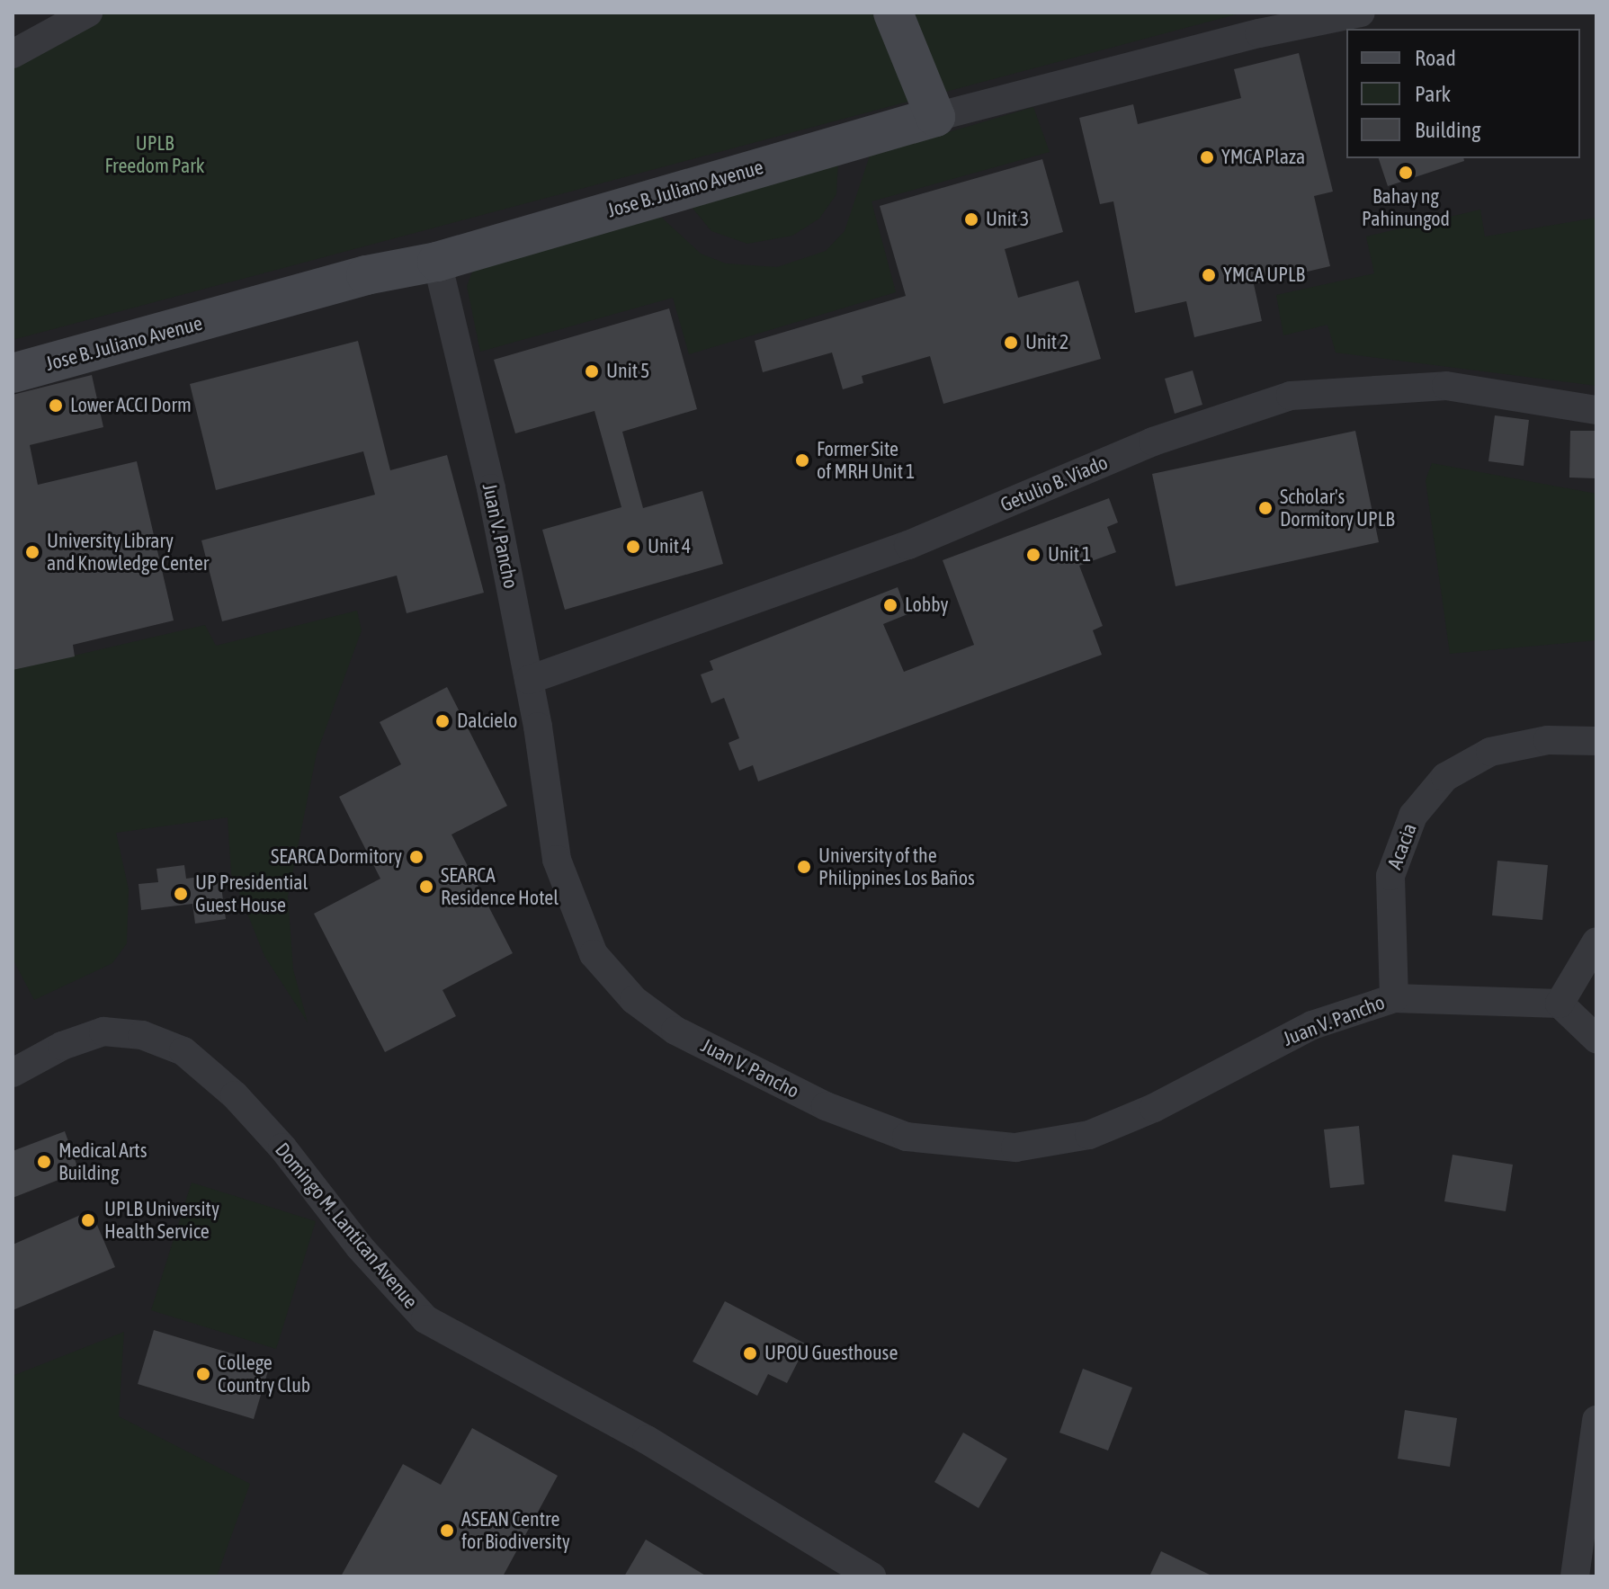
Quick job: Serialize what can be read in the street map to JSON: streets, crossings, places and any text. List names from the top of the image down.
{
  "streets": {
    "street": [
      "Jose B. Juliano Avenue",
      "Getulio B. Viado",
      "Juan V. Pancho",
      "Acacia",
      "Domingo M. Lantican Avenue"
    ]
  },
  "crossings": [
    ["Jose B. Juliano Avenue", "Juan V. Pancho"],
    ["Getulio B. Viado", "Juan V. Pancho"],
    ["Juan V. Pancho", "Acacia"]
  ],
  "parks": ["UPLB Freedom Park"],
  "places": [
    "YMCA Plaza",
    "Bahay ng Pahinungod",
    "Unit 3",
    "YMCA UPLB",
    "Unit 2",
    "Unit 5",
    "Lower ACCI Dorm",
    "Former Site of MRH Unit 1",
    "Scholar's Dormitory UPLB",
    "Unit 4",
    "University Library and Knowledge Center",
    "Unit 1",
    "Lobby",
    "Dalcielo",
    "SEARCA Dormitory",
    "University of the Philippines Los Baños",
    "SEARCA Residence Hotel",
    "UP Presidential Guest House",
    "Medical Arts Building",
    "UPLB University Health Service",
    "UPOU Guesthouse",
    "College Country Club",
    "ASEAN Centre for Biodiversity"
  ],
  "legend": ["Road", "Park", "Building"]
}
